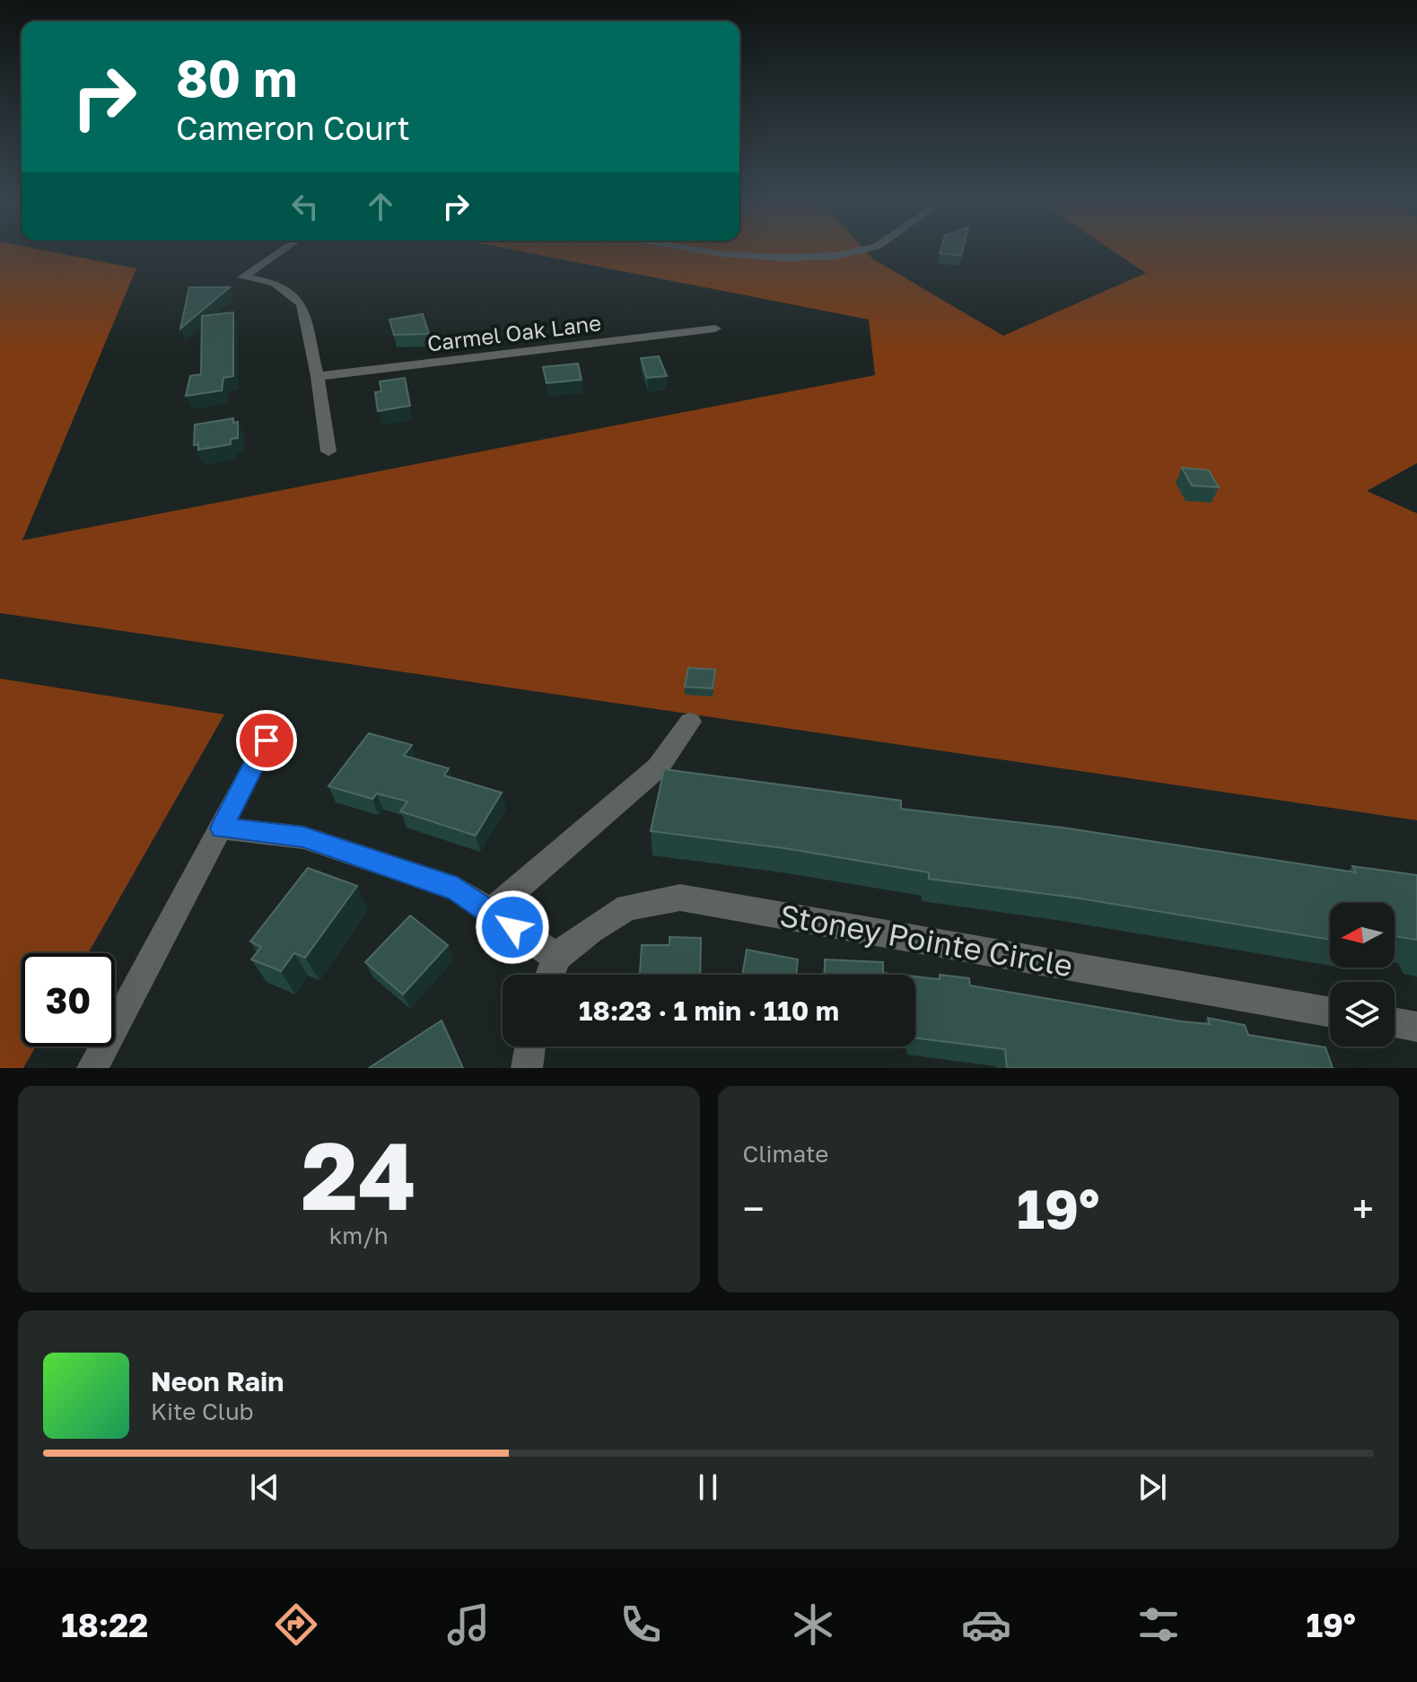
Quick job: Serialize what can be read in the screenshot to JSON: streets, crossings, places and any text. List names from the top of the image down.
{
  "streets": {
    "street": ["Carmel Oak Lane", "Stoney Pointe Circle"]
  },
  "north": "left",
  "page": {
    "turn": ["80 m", "Cameron Court"],
    "limit": "30",
    "trip": "18:23 · 1 min · 110 m",
    "tile": [
      ["24", "km/h"],
      "Climate"
    ],
    "heat": ["−", "19°", "+"],
    "song": ["Neon Rain", "Kite Club"],
    "tabs": ["18:22", "19°"]
  }
}
